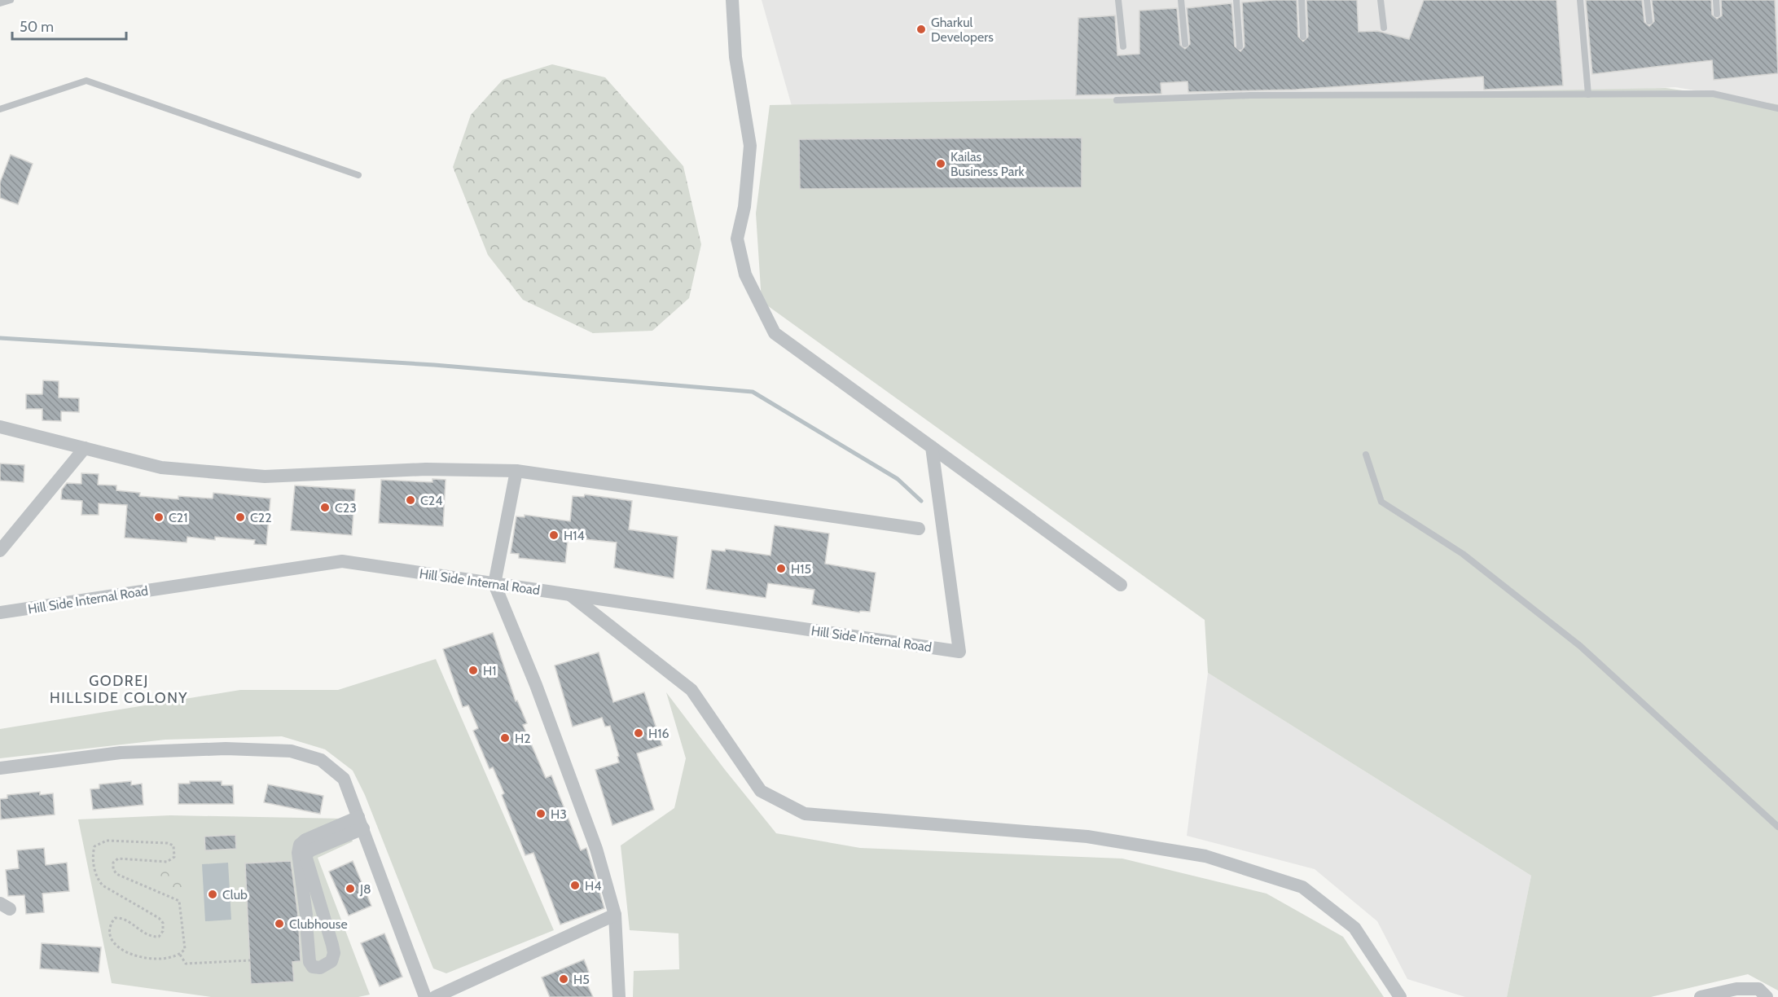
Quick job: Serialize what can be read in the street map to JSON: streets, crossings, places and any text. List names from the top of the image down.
{
  "streets": {
    "street": ["Hill Side Internal Road"]
  },
  "districts": ["GODREJ HILLSIDE COLONY"],
  "places": [
    "Gharkul Developers",
    "Kailas Business Park",
    "C24",
    "C23",
    "C21",
    "C22",
    "H14",
    "H15",
    "H1",
    "H16",
    "H2",
    "H3",
    "H4",
    "J8",
    "Club",
    "Clubhouse",
    "H5"
  ],
  "scale_bar": "50 m"
}
